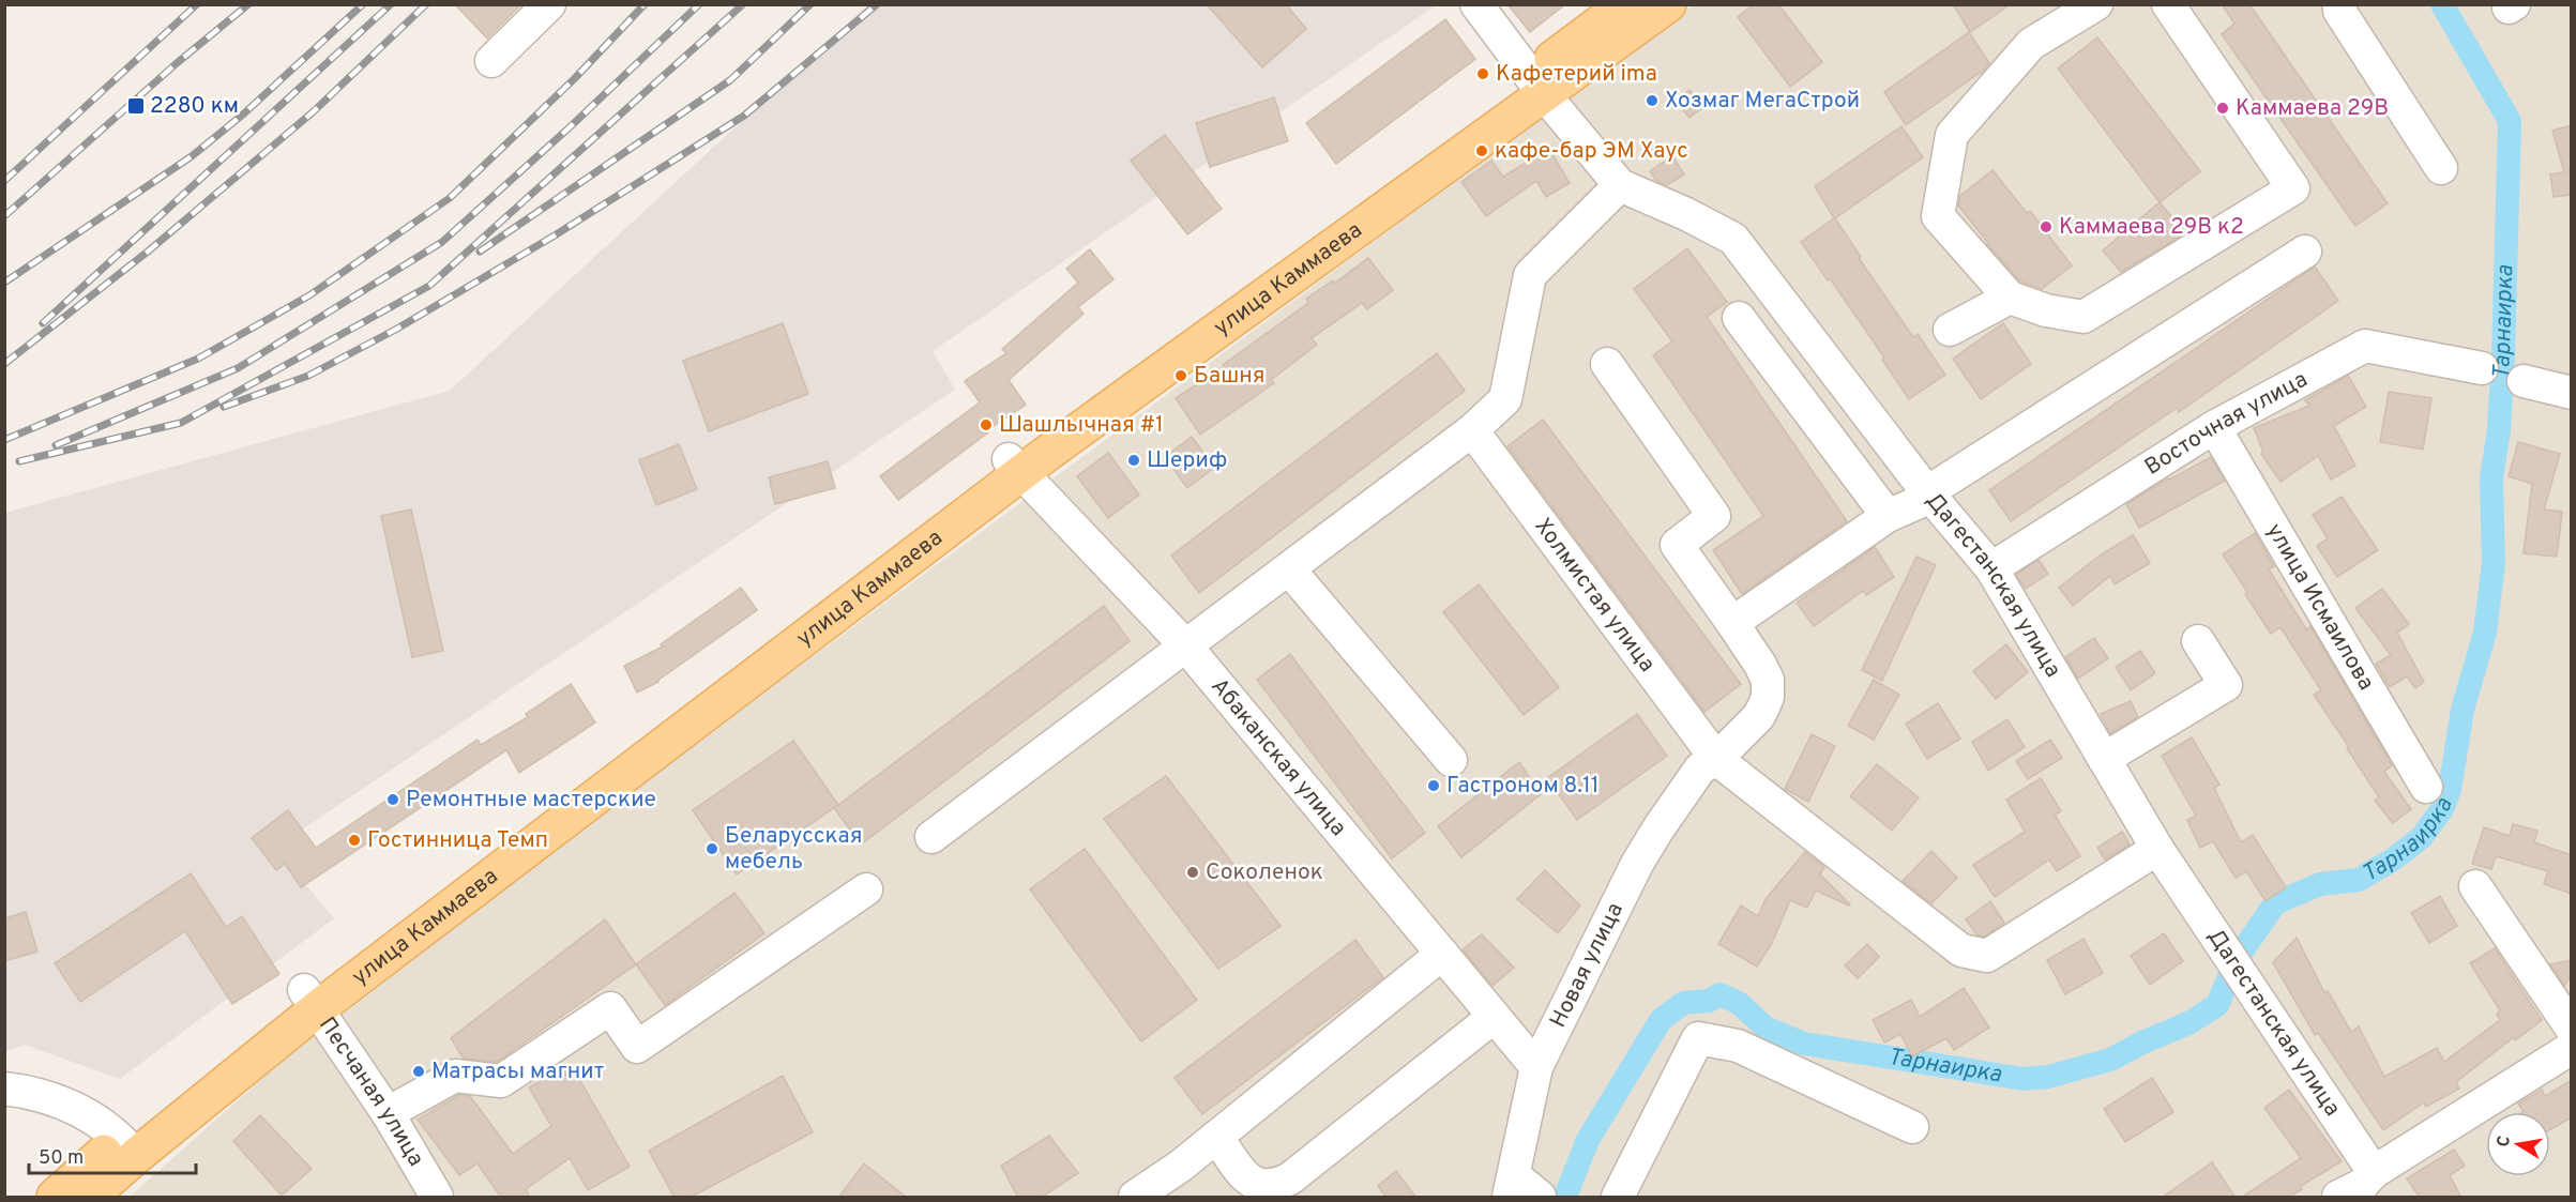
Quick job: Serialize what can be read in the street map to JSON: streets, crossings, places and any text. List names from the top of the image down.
{
  "streets": {
    "main road": ["улица Каммаева"],
    "street": [
      "Восточная улица",
      "Дагестанская улица",
      "Холмистая улица",
      "улица Исмаилова",
      "Абаканская улица",
      "Новая улица",
      "Песчаная улица"
    ]
  },
  "crossings": [
    ["улица Каммаева", "Дагестанская улица"],
    ["улица Каммаева", "Абаканская улица"],
    ["улица Каммаева", "Песчаная улица"],
    ["Восточная улица", "Дагестанская улица"],
    ["Восточная улица", "улица Исмаилова"],
    ["Дагестанская улица", "Холмистая улица"],
    ["Холмистая улица", "Новая улица"],
    ["Абаканская улица", "Новая улица"]
  ],
  "water": ["Тарнаирка"],
  "places": {
    "other": [
      "Кафетерий ima",
      "Хозмаг МегаСтрой",
      "Каммаева 29В",
      "кафе-бар ЭМ Хаус",
      "Каммаева 29В к2",
      "Башня",
      "Шашлычная #1",
      "Шериф",
      "Гастроном 8.11",
      "Ремонтные мастерские",
      "Гостинница Темп",
      "Беларусская мебель",
      "Соколенок",
      "Матрасы магнит"
    ],
    "transit": ["2280 км"]
  },
  "scale_bar": "50 m",
  "north": "left"
}
